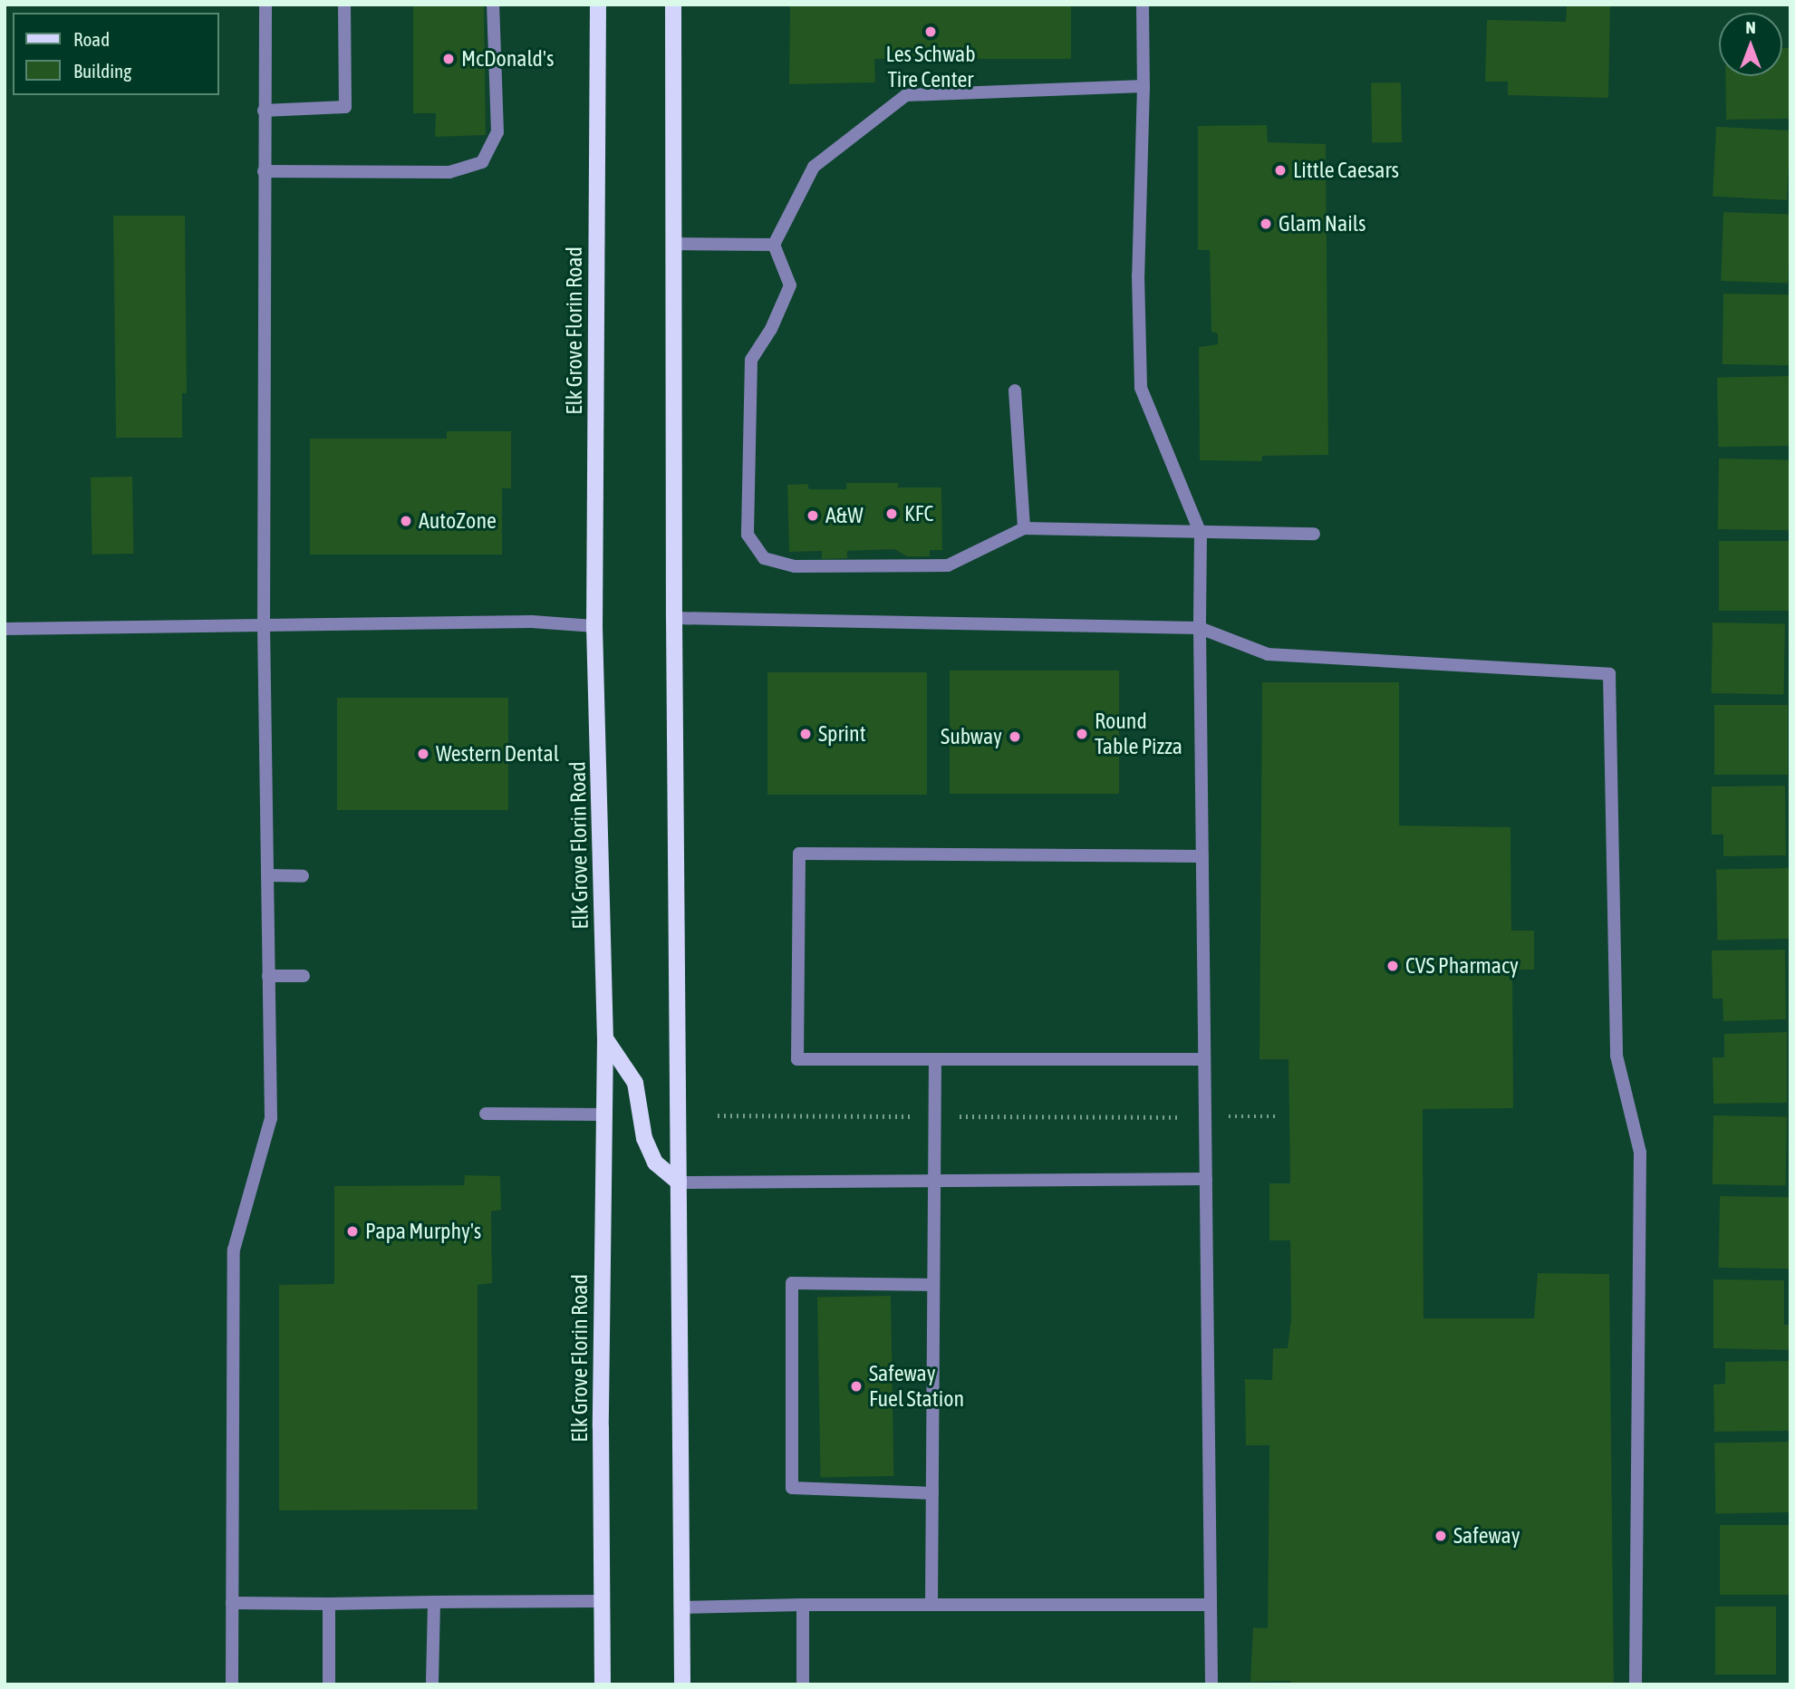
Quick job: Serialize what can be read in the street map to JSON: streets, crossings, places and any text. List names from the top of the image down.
{
  "streets": {
    "main road": ["Elk Grove Florin Road"]
  },
  "places": [
    "Les Schwab Tire Center",
    "McDonald's",
    "Little Caesars",
    "Glam Nails",
    "KFC",
    "A&W",
    "AutoZone",
    "Sprint",
    "Round Table Pizza",
    "Subway",
    "Western Dental",
    "CVS Pharmacy",
    "Papa Murphy's",
    "Safeway Fuel Station",
    "Safeway"
  ],
  "legend": ["Road", "Building"],
  "north": "top"
}
